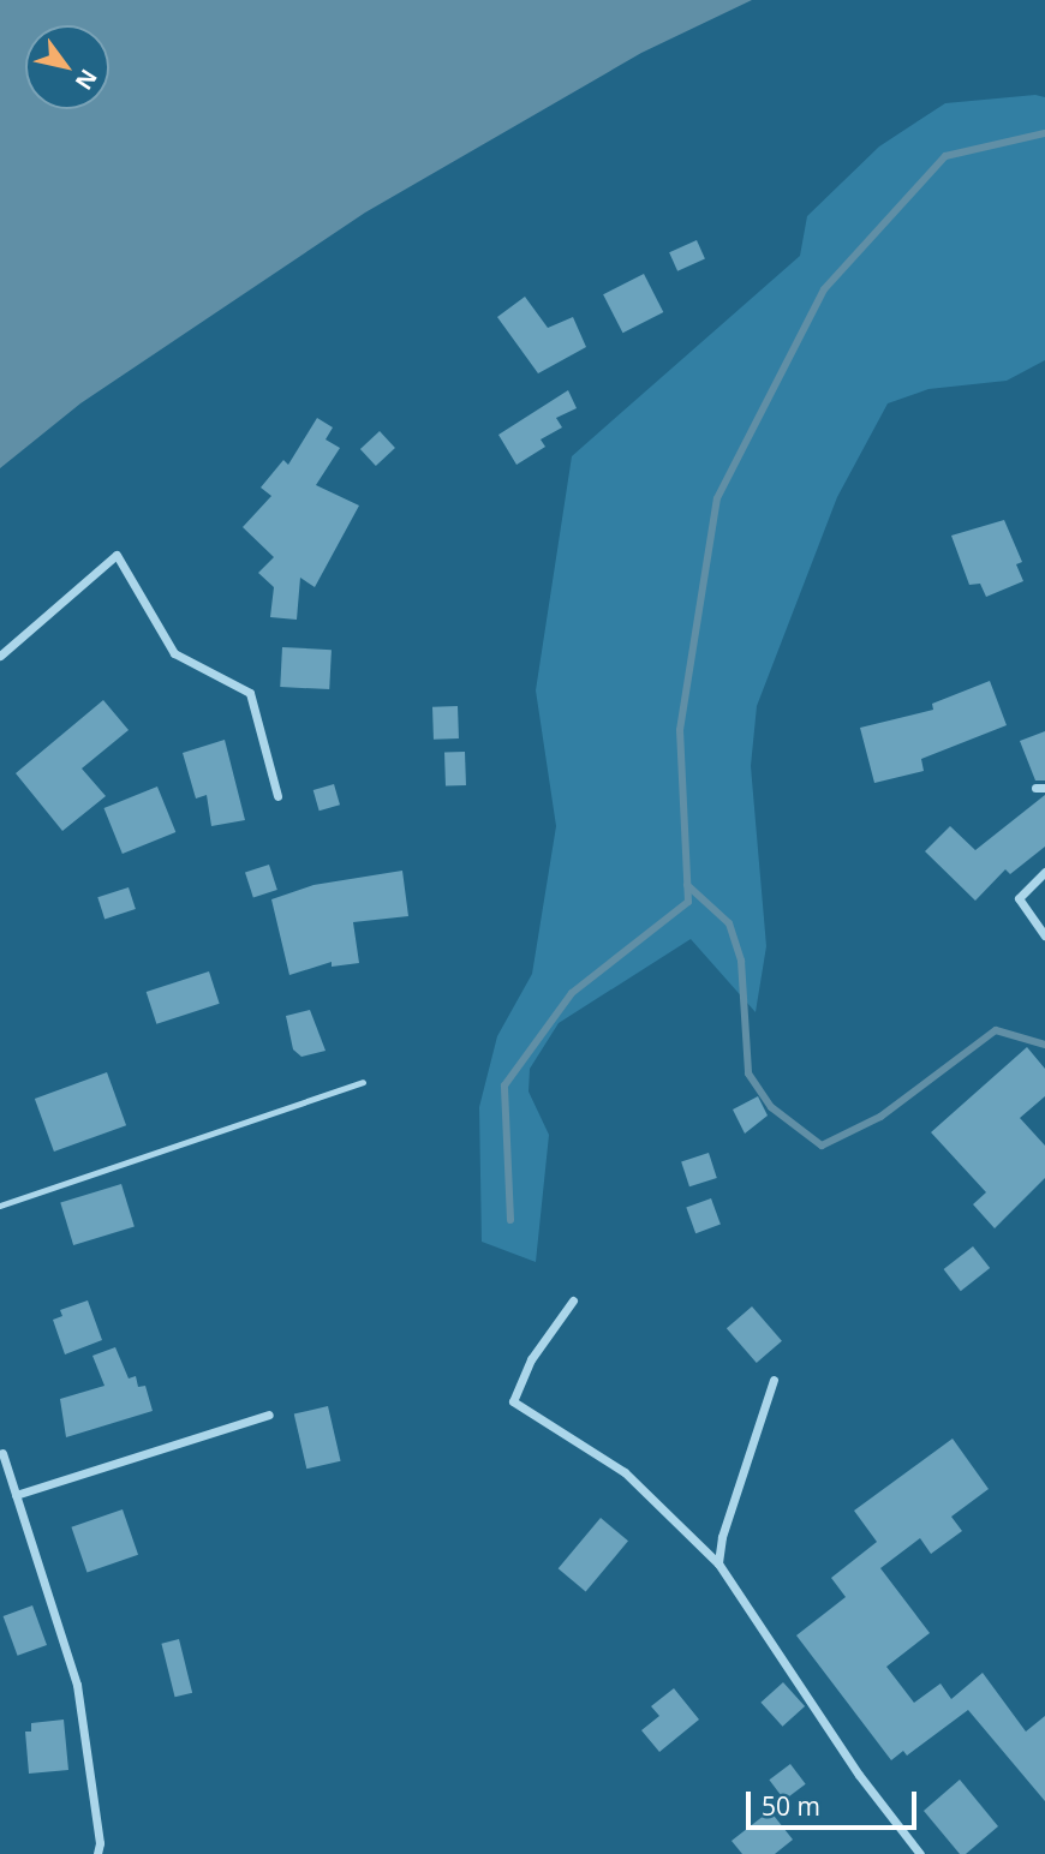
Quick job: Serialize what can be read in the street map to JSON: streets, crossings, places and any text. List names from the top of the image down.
{
  "scale_bar": "50 m",
  "north": "bottom right"
}
